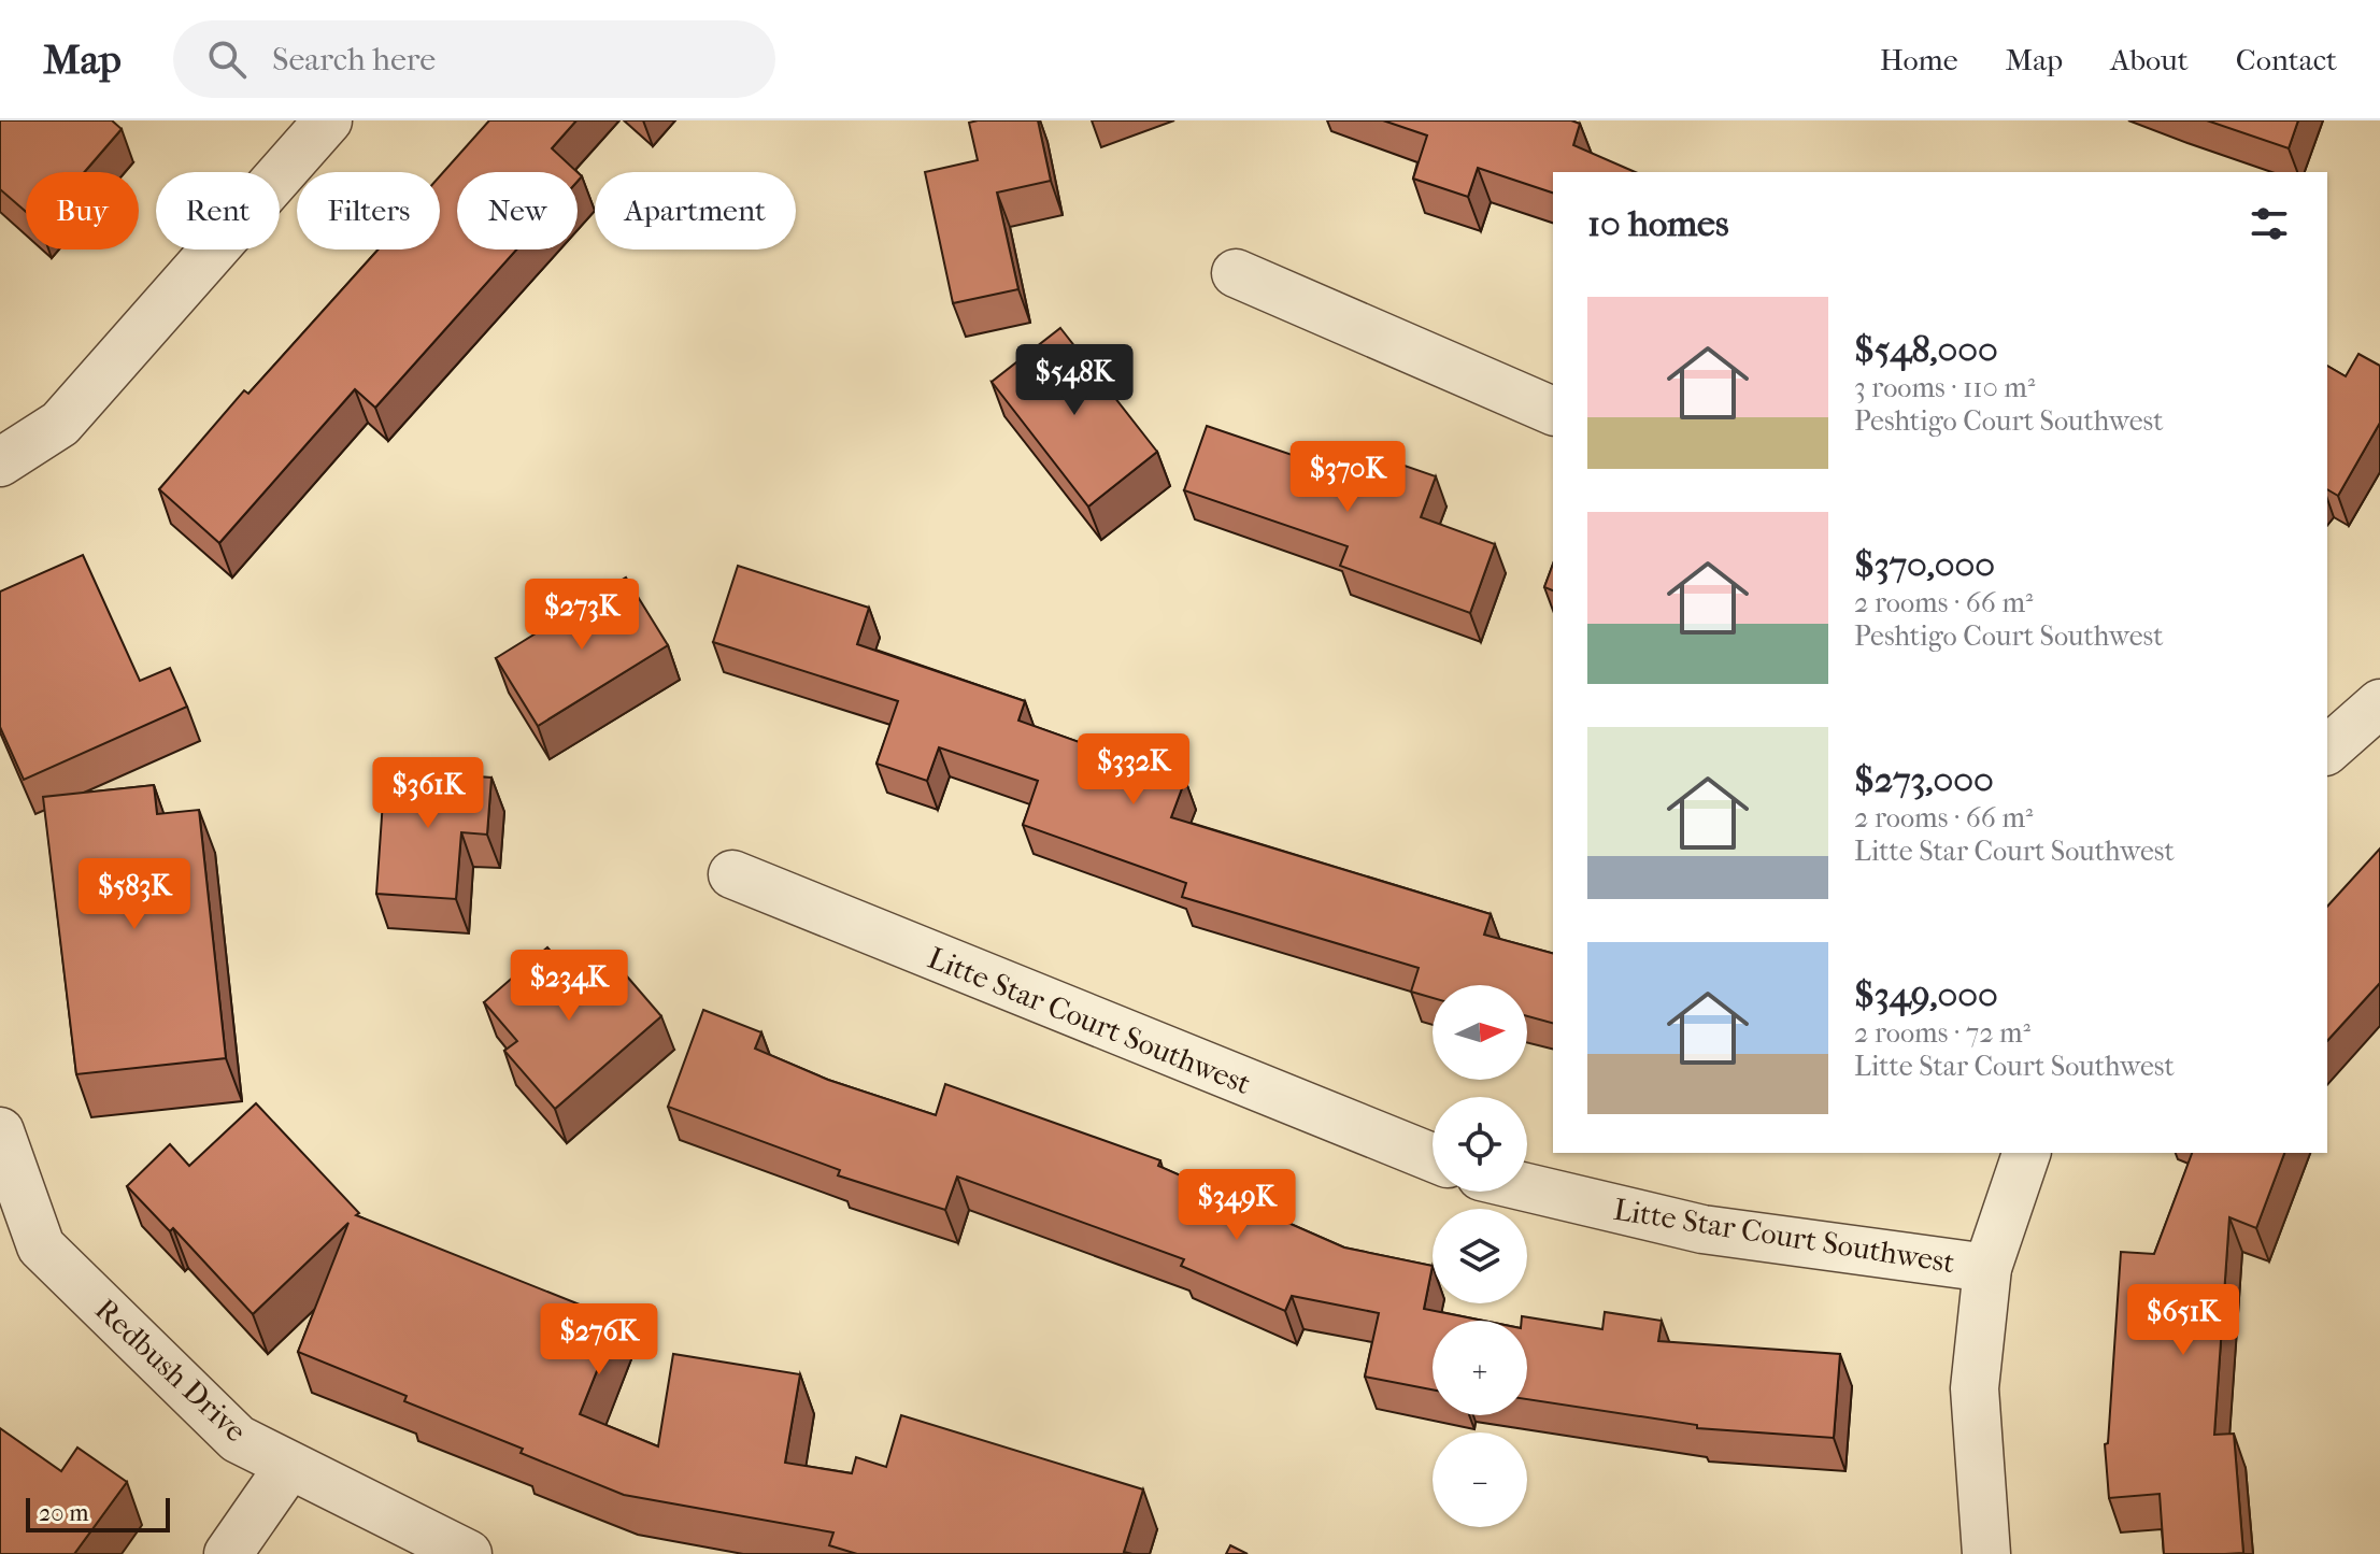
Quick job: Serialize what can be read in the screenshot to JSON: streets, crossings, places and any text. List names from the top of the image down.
{
  "streets": {
    "street": ["Litte Star Court Southwest", "Redbush Drive"]
  },
  "scale_bar": "20 m",
  "north": "right",
  "page": {
    "header": "Map",
    "search": "Search here",
    "nav": [
      "Home",
      "Map",
      "About",
      "Contact"
    ],
    "chip": [
      "Buy",
      "Rent",
      "Filters",
      "New",
      "Apartment"
    ],
    "heading": "10 homes",
    "list": [
      {
        "name": "$548,000",
        "note": "3 rooms · 110 m² · Peshtigo Court Southwest"
      },
      {
        "name": "$370,000",
        "note": "2 rooms · 66 m² · Peshtigo Court Southwest"
      },
      {
        "name": "$273,000",
        "note": "2 rooms · 66 m² · Litte Star Court Southwest"
      },
      {
        "name": "$349,000",
        "note": "2 rooms · 72 m² · Litte Star Court Southwest"
      }
    ],
    "price": [
      "$548K",
      "$370K",
      "$273K",
      "$332K",
      "$361K",
      "$583K",
      "$234K",
      "$349K",
      "$651K",
      "$276K"
    ],
    "map_buttons": ["+", "−"],
    "scale": "20 m"
  }
}
